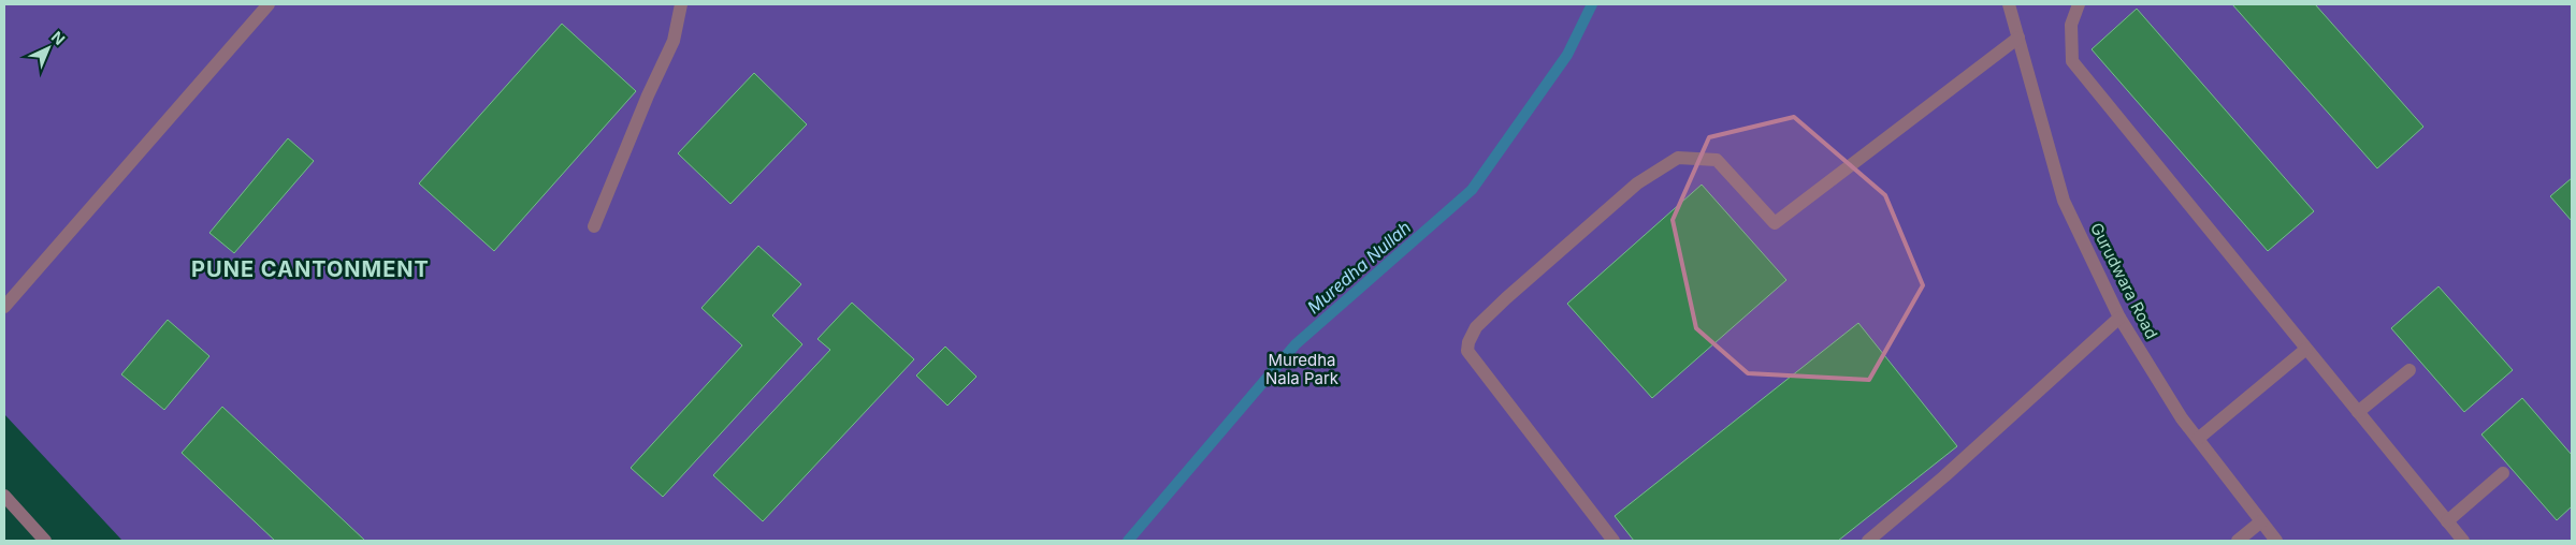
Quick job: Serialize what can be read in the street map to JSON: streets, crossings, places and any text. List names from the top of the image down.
{
  "streets": {
    "street": ["Gurudwara Road"]
  },
  "districts": ["PUNE CANTONMENT"],
  "water": ["Muredha Nullah"],
  "parks": ["Muredha Nala Park"],
  "north": "top right"
}
